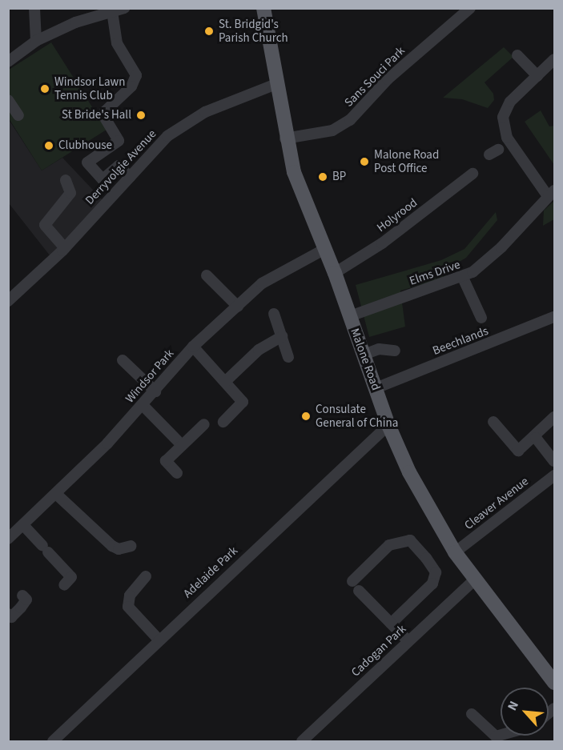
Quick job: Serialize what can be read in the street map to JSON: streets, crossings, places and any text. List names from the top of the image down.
{
  "streets": {
    "main road": ["Malone Road"],
    "street": [
      "Sans Souci Park",
      "Derryvolgie Avenue",
      "Holyrood",
      "Elms Drive",
      "Beechlands",
      "Windsor Park",
      "Cleaver Avenue",
      "Adelaide Park",
      "Cadogan Park"
    ]
  },
  "crossings": [
    ["Sans Souci Park", "Malone Road"],
    ["Derryvolgie Avenue", "Malone Road"],
    ["Holyrood", "Malone Road"],
    ["Elms Drive", "Malone Road"],
    ["Beechlands", "Malone Road"],
    ["Malone Road", "Windsor Park"],
    ["Malone Road", "Cleaver Avenue"],
    ["Malone Road", "Adelaide Park"],
    ["Malone Road", "Cadogan Park"]
  ],
  "places": [
    "St. Bridgid's Parish Church",
    "Windsor Lawn Tennis Club",
    "St Bride's Hall",
    "Clubhouse",
    "Malone Road Post Office",
    "BP",
    "Consulate General of China"
  ],
  "north": "top left"
}
